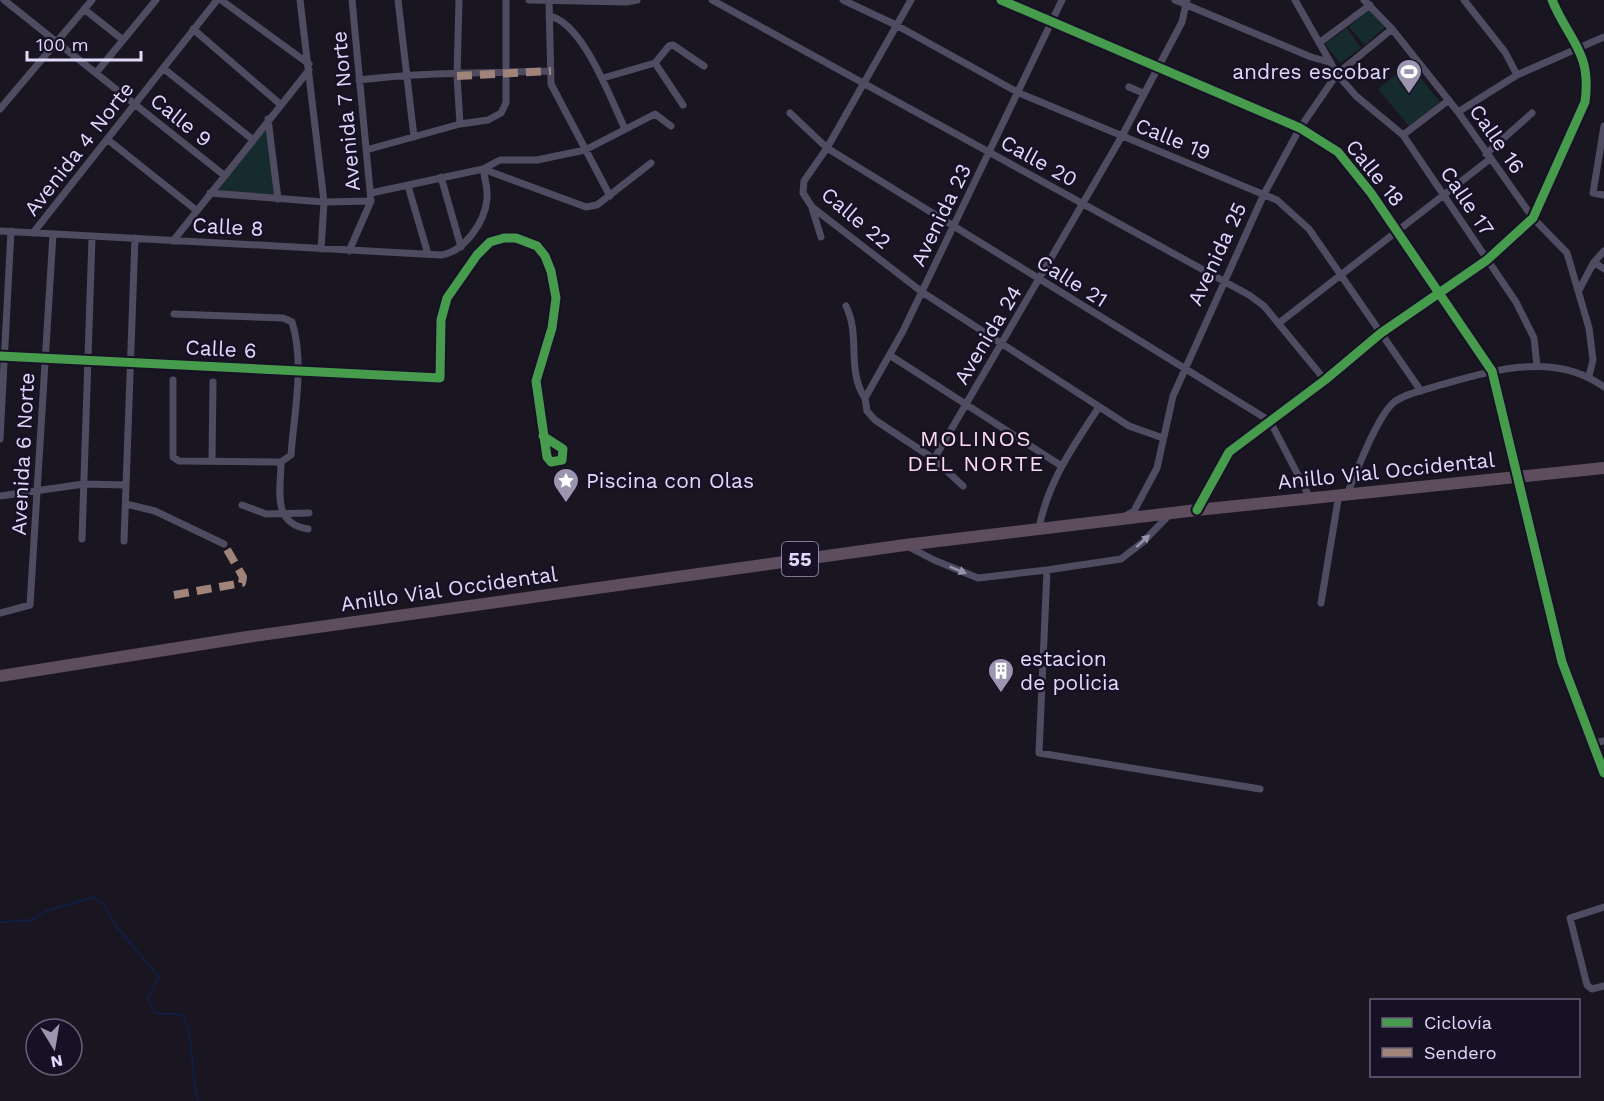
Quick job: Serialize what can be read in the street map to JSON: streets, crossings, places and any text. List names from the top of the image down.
{
  "streets": {
    "highway": ["Anillo Vial Occidental", "55"],
    "street": [
      "Avenida 7 Norte",
      "Calle 9",
      "Calle 19",
      "Calle 16",
      "Avenida 4 Norte",
      "Calle 20",
      "Calle 18",
      "Calle 17",
      "Avenida 23",
      "Calle 22",
      "Calle 8",
      "Avenida 25",
      "Calle 21",
      "Avenida 24",
      "Calle 6",
      "Avenida 6 Norte"
    ]
  },
  "crossings": [
    ["Avenida 7 Norte", "Calle 8"],
    ["Calle 9", "Avenida 4 Norte"],
    ["Calle 19", "Avenida 23"],
    ["Calle 19", "Avenida 25"],
    ["Calle 19", "Avenida 24"],
    ["Calle 16", "Avenida 25"],
    ["Avenida 4 Norte", "Calle 8"],
    ["Calle 20", "Avenida 23"],
    ["Calle 20", "Avenida 25"],
    ["Calle 20", "Avenida 24"],
    ["Calle 18", "Avenida 23"],
    ["Calle 18", "Avenida 25"],
    ["Calle 18", "Avenida 24"],
    ["Calle 18", "Anillo Vial Occidental"],
    ["Calle 17", "Avenida 25"],
    ["Avenida 23", "Calle 22"],
    ["Avenida 23", "Calle 21"],
    ["Calle 22", "Avenida 25"],
    ["Calle 22", "Calle 21"],
    ["Calle 22", "Avenida 24"],
    ["Calle 8", "Avenida 6 Norte"],
    ["Avenida 25", "Calle 21"],
    ["Avenida 25", "Anillo Vial Occidental"],
    ["Calle 21", "Avenida 24"],
    ["Calle 6", "Avenida 6 Norte"]
  ],
  "districts": ["MOLINOS DEL NORTE"],
  "places": {
    "sports": ["andres escobar"],
    "place": ["Piscina con Olas"],
    "building": ["estacion de policia"]
  },
  "legend": ["Ciclovía", "Sendero"],
  "scale_bar": "100 m",
  "north": "bottom"
}
